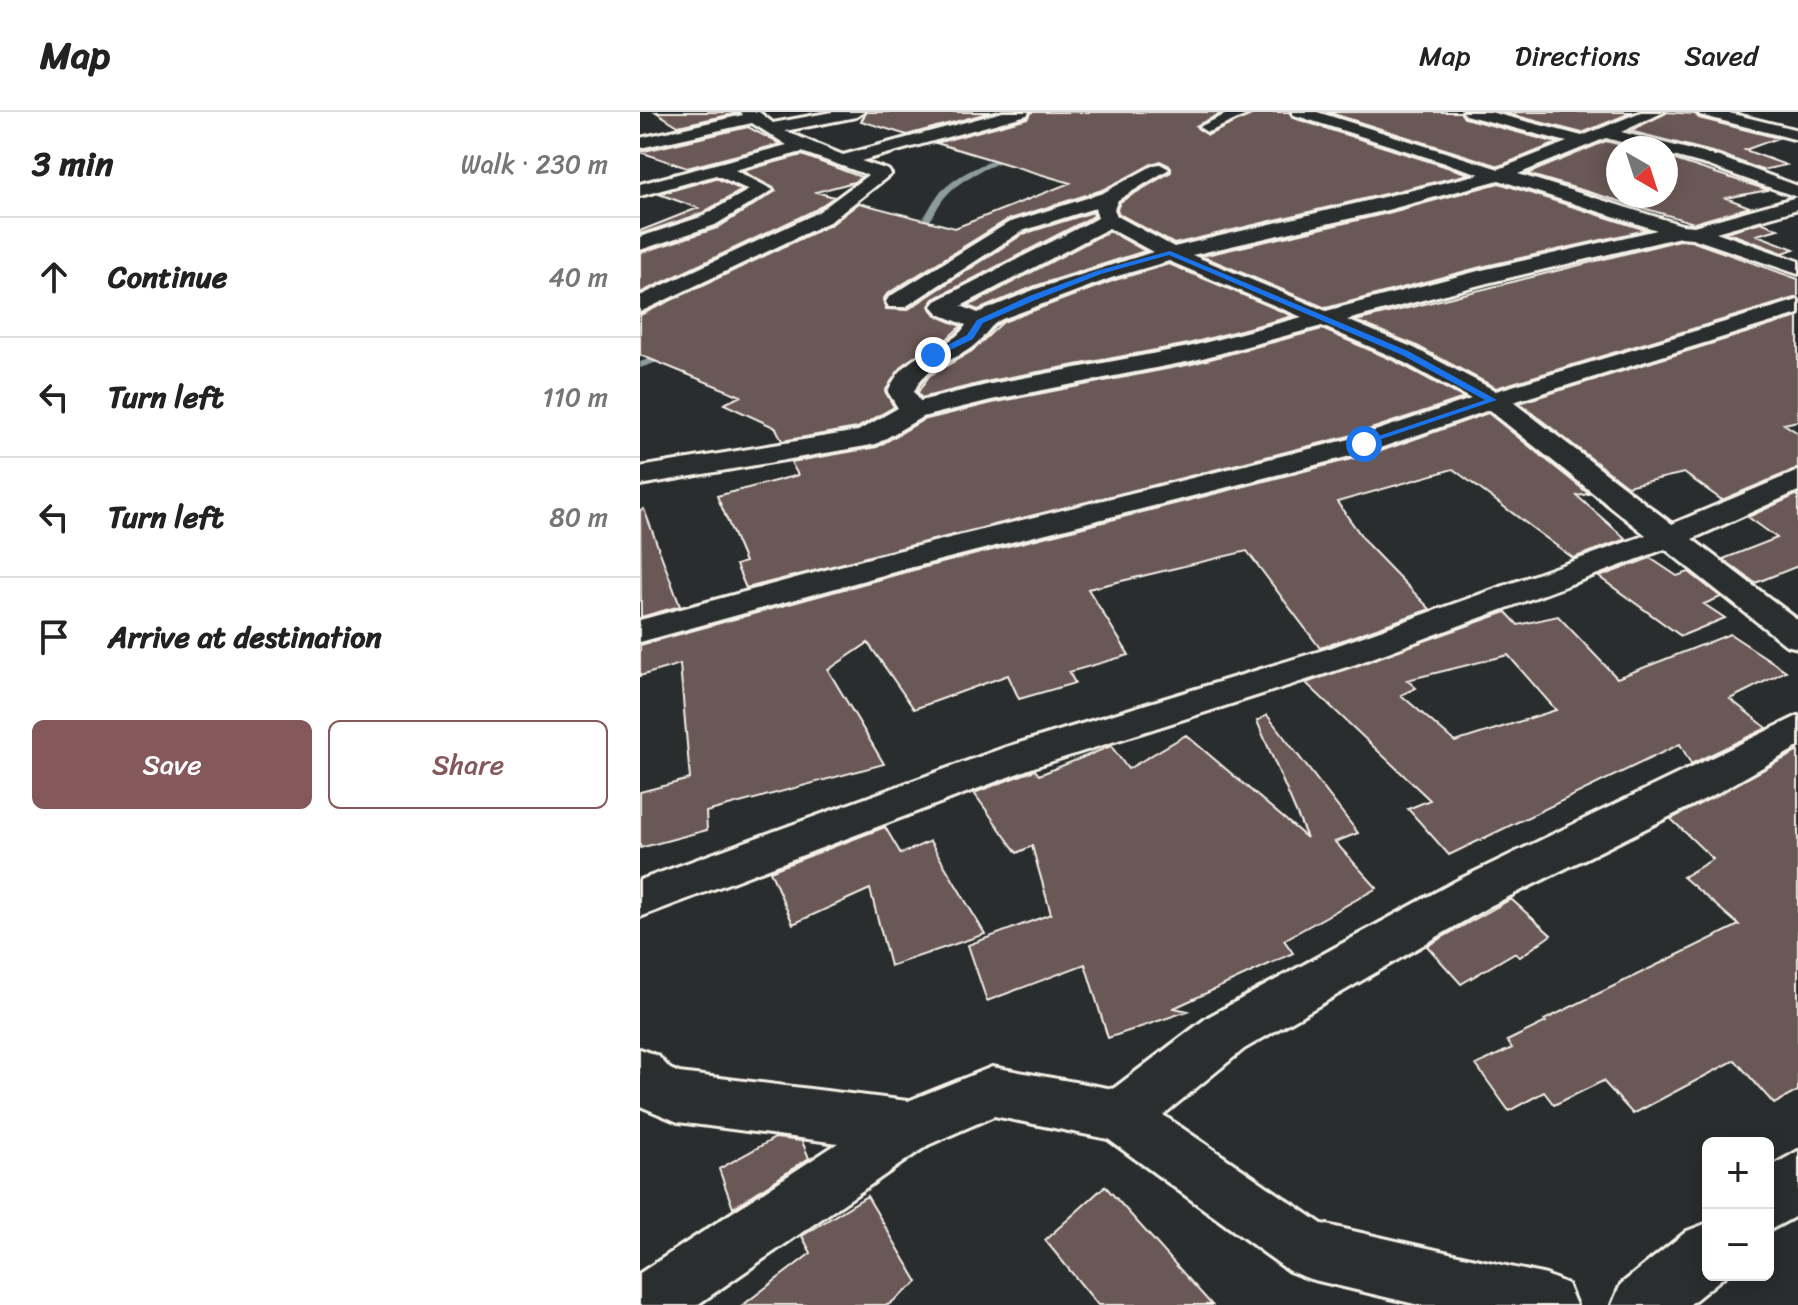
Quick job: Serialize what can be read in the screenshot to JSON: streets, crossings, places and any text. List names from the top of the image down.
{
  "north": "bottom right",
  "page": {
    "header": "Map",
    "nav": ["Map", "Directions", "Saved"],
    "heading": ["3 min", "Walk · 230 m"],
    "list": [
      ["Continue", "40 m"],
      ["Turn left", "110 m"],
      ["Turn left", "80 m"],
      "Arrive at destination"
    ],
    "buttons": ["Save", "Share"],
    "map_buttons": ["+", "−"]
  }
}
